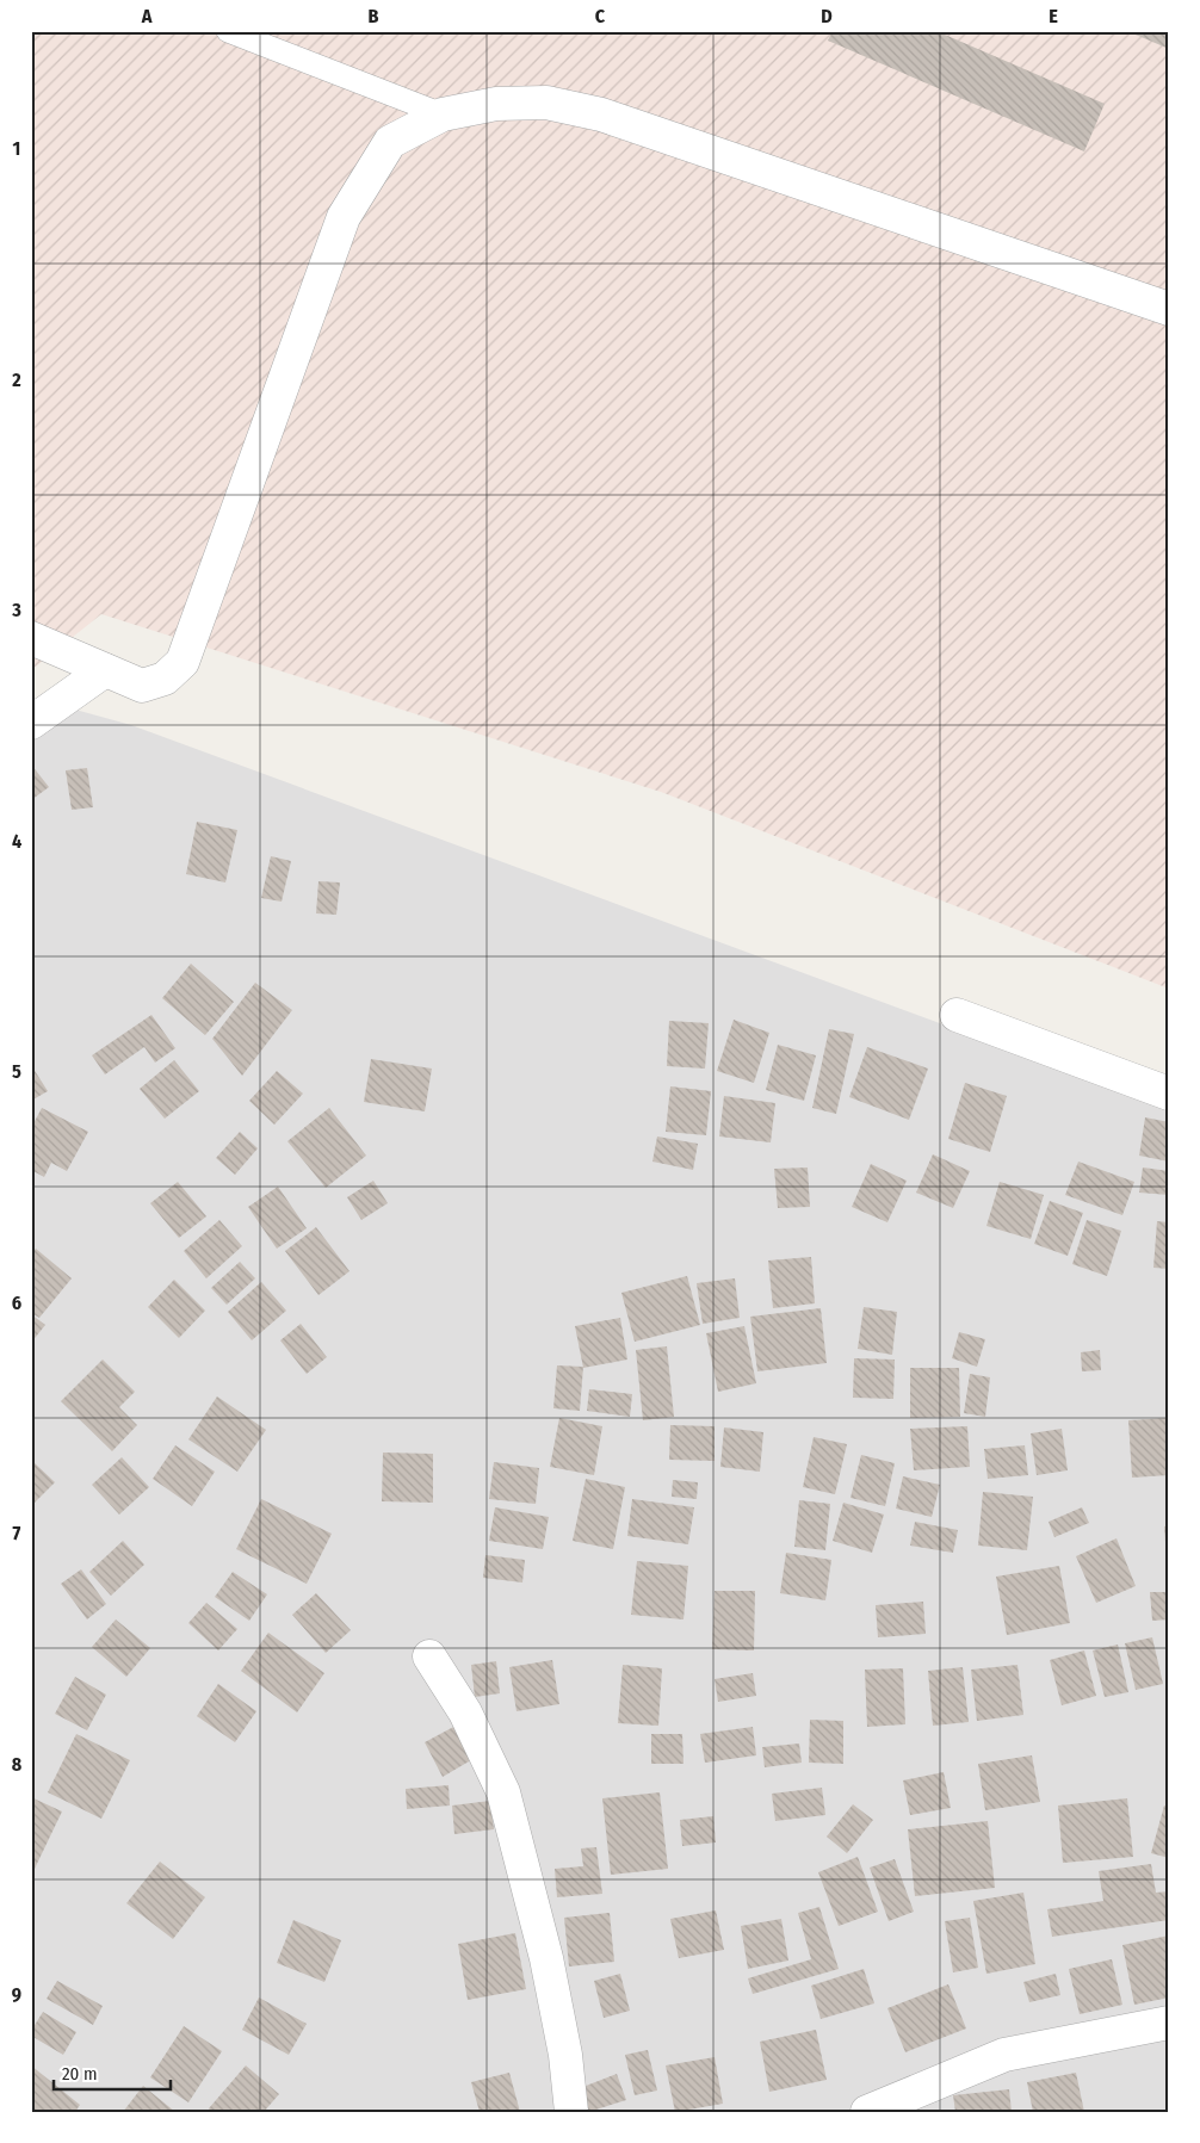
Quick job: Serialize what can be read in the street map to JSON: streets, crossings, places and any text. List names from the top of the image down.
{
  "scale_bar": "20 m",
  "grid": {
    "columns": [
      "A",
      "B",
      "C",
      "D",
      "E"
    ],
    "rows": [
      "1",
      "2",
      "3",
      "4",
      "5",
      "6",
      "7",
      "8",
      "9"
    ]
  }
}
